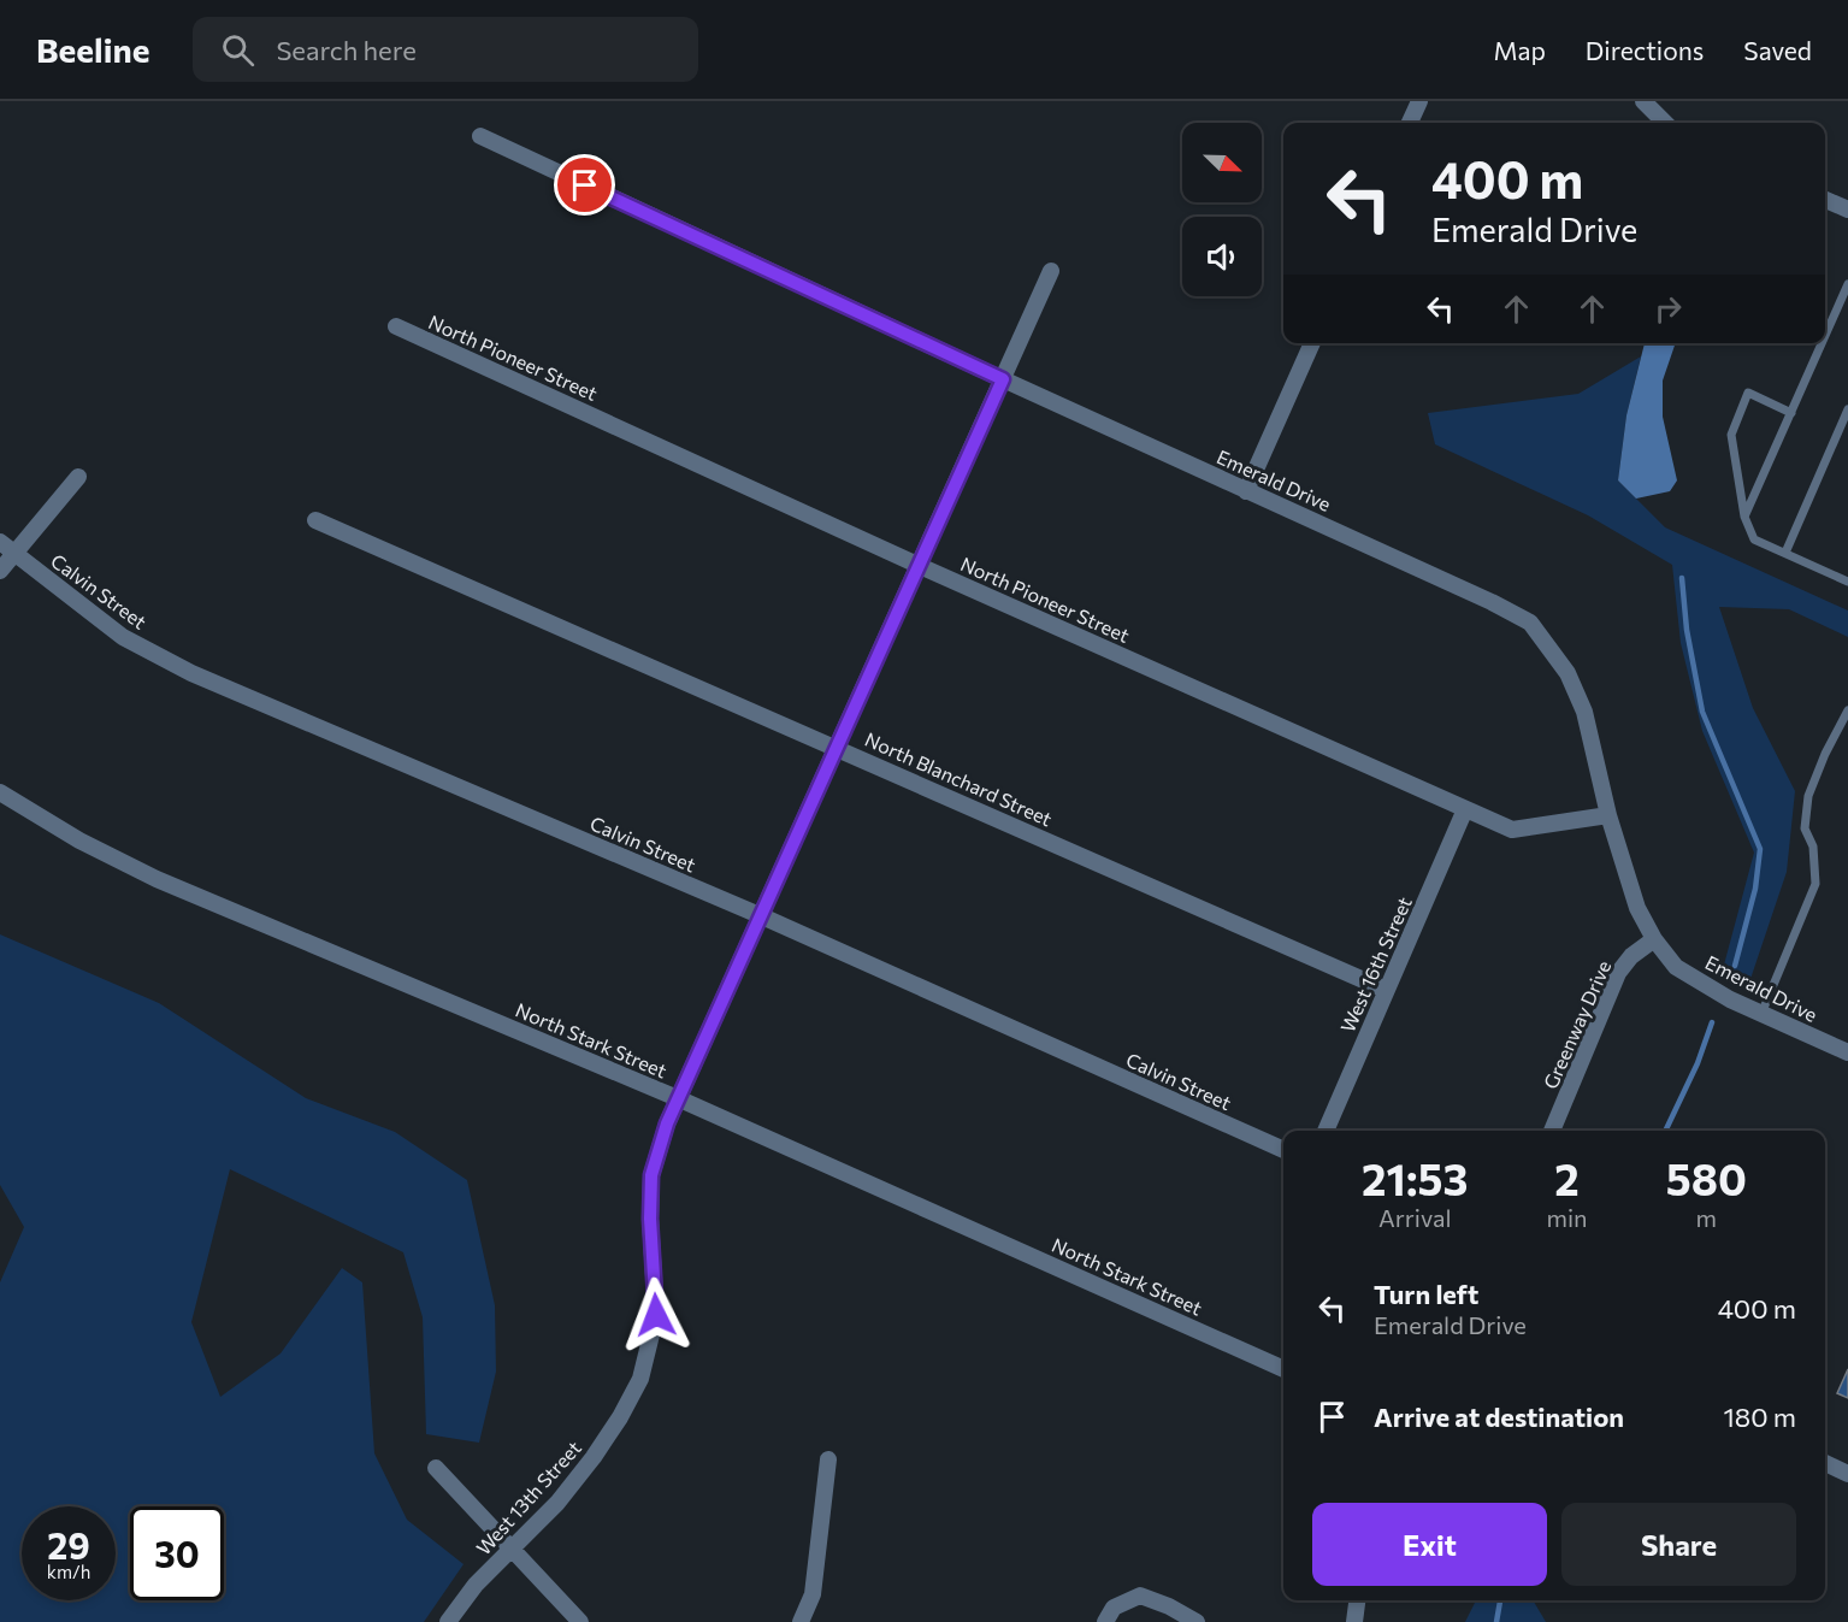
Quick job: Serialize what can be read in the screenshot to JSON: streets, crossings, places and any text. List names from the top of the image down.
{
  "streets": {
    "street": [
      "North Pioneer Street",
      "Emerald Drive",
      "Calvin Street",
      "North Blanchard Street",
      "West 16th Street",
      "Greenway Drive",
      "North Stark Street",
      "West 13th Street"
    ]
  },
  "crossings": [
    ["North Pioneer Street", "Emerald Drive"],
    ["North Pioneer Street", "West 16th Street"],
    ["North Pioneer Street", "West 13th Street"],
    ["Emerald Drive", "Greenway Drive"],
    ["Emerald Drive", "West 13th Street"],
    ["Calvin Street", "West 13th Street"],
    ["North Blanchard Street", "West 16th Street"],
    ["North Blanchard Street", "West 13th Street"],
    ["North Stark Street", "West 13th Street"]
  ],
  "north": "bottom right",
  "page": {
    "header": "Beeline",
    "search": "Search here",
    "nav": ["Map", "Directions", "Saved"],
    "turn": ["400 m", "Emerald Drive"],
    "eta": [
      "21:53",
      "Arrival",
      "2",
      "min",
      "580",
      "m"
    ],
    "list": [
      {
        "name": "Turn left",
        "note": "Emerald Drive",
        "value": "400 m"
      },
      {
        "name": "Arrive at destination",
        "value": "180 m"
      }
    ],
    "buttons": ["Exit", "Share"],
    "speed": "29 km/h",
    "limit": "30"
  }
}
